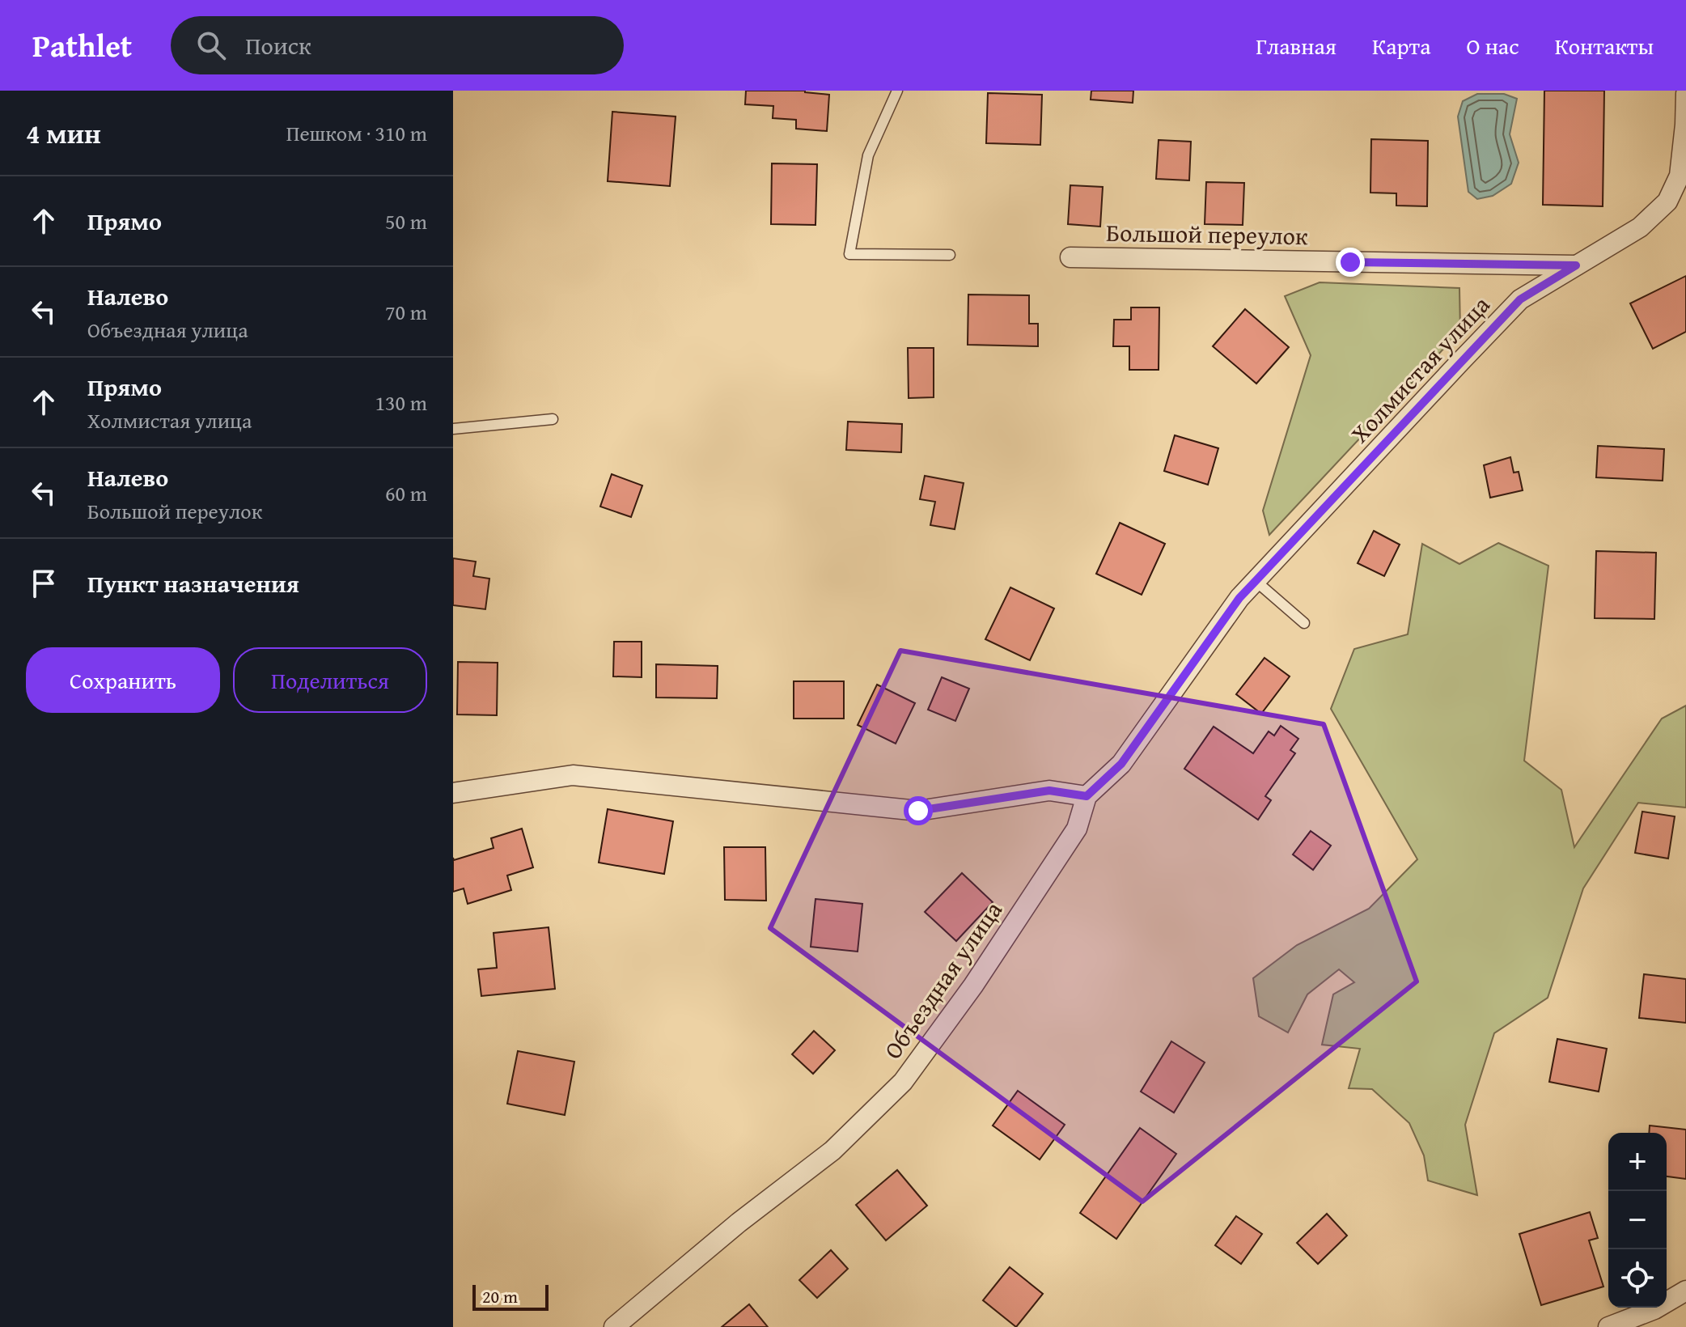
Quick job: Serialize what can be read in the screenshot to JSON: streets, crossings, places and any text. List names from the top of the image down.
{
  "streets": {
    "street": ["Большой переулок", "Холмистая улица", "Объездная улица"]
  },
  "crossings": [
    ["Большой переулок", "Холмистая улица"],
    ["Холмистая улица", "Объездная улица"]
  ],
  "scale_bar": "20 m",
  "page": {
    "header": "Pathlet",
    "search": "Поиск",
    "nav": [
      "Главная",
      "Карта",
      "О нас",
      "Контакты"
    ],
    "heading": ["4 мин", "Пешком · 310 m"],
    "list": [
      ["Прямо", "50 m"],
      ["Налево", "Объездная улица", "70 m"],
      ["Прямо", "Холмистая улица", "130 m"],
      ["Налево", "Большой переулок", "60 m"],
      "Пункт назначения"
    ],
    "buttons": ["Сохранить", "Поделиться"],
    "map_buttons": ["+", "−"],
    "scale": "20 m"
  }
}
